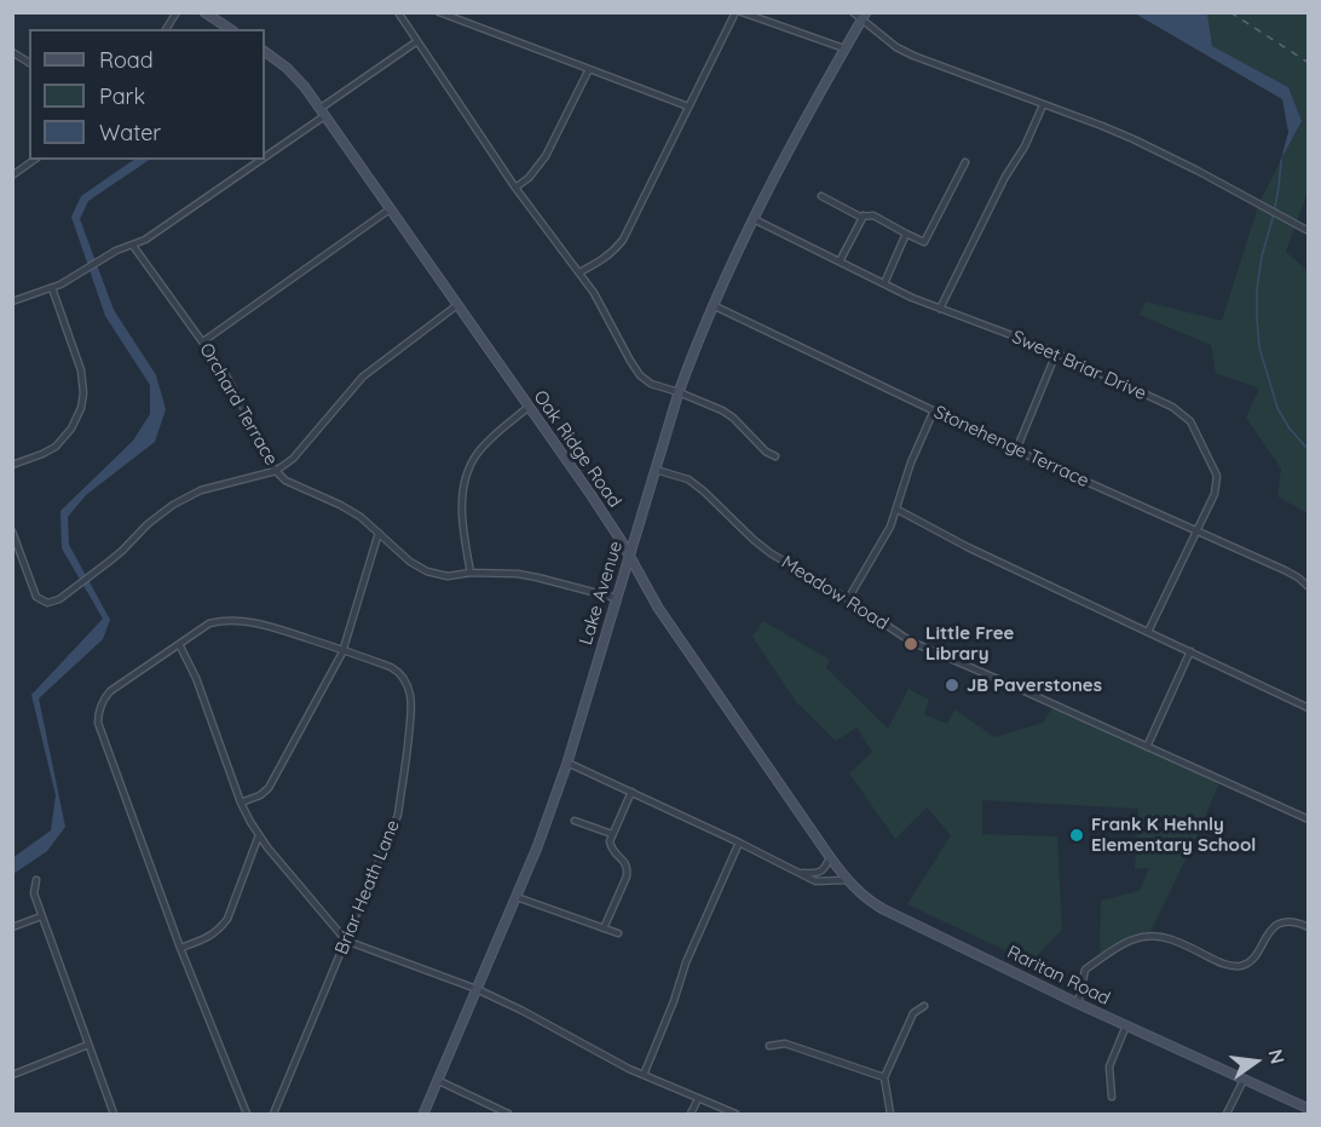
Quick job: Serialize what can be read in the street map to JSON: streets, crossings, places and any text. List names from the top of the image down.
{
  "streets": {
    "main road": ["Oak Ridge Road", "Lake Avenue", "Raritan Road"],
    "street": [
      "Sweet Briar Drive",
      "Orchard Terrace",
      "Stonehenge Terrace",
      "Meadow Road",
      "Briar Heath Lane"
    ]
  },
  "crossings": [
    ["Sweet Briar Drive", "Stonehenge Terrace"],
    ["Sweet Briar Drive", "Lake Avenue"],
    ["Orchard Terrace", "Lake Avenue"],
    ["Stonehenge Terrace", "Lake Avenue"],
    ["Oak Ridge Road", "Lake Avenue"],
    ["Oak Ridge Road", "Raritan Road"],
    ["Lake Avenue", "Meadow Road"]
  ],
  "places": ["Little Free Library", "JB Paverstones", "Frank K Hehnly Elementary School"],
  "legend": ["Road", "Park", "Water"],
  "north": "right"
}
